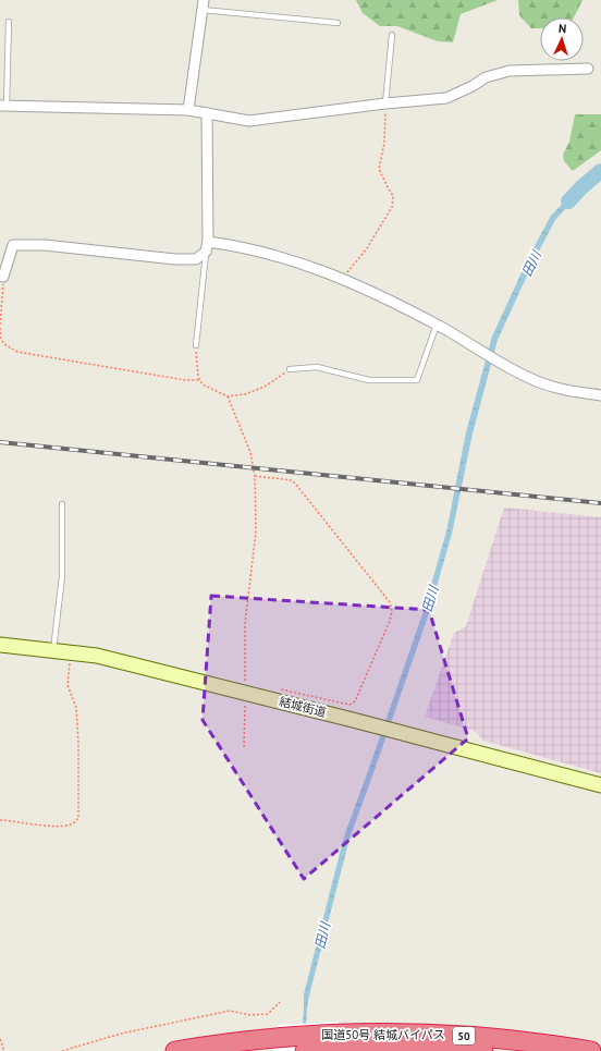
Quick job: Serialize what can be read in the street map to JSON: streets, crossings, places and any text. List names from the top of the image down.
{
  "streets": {
    "highway": ["国道50号 結城バイパス", "50"],
    "street": ["結城街道"]
  },
  "water": ["田川"],
  "north": "top"
}
